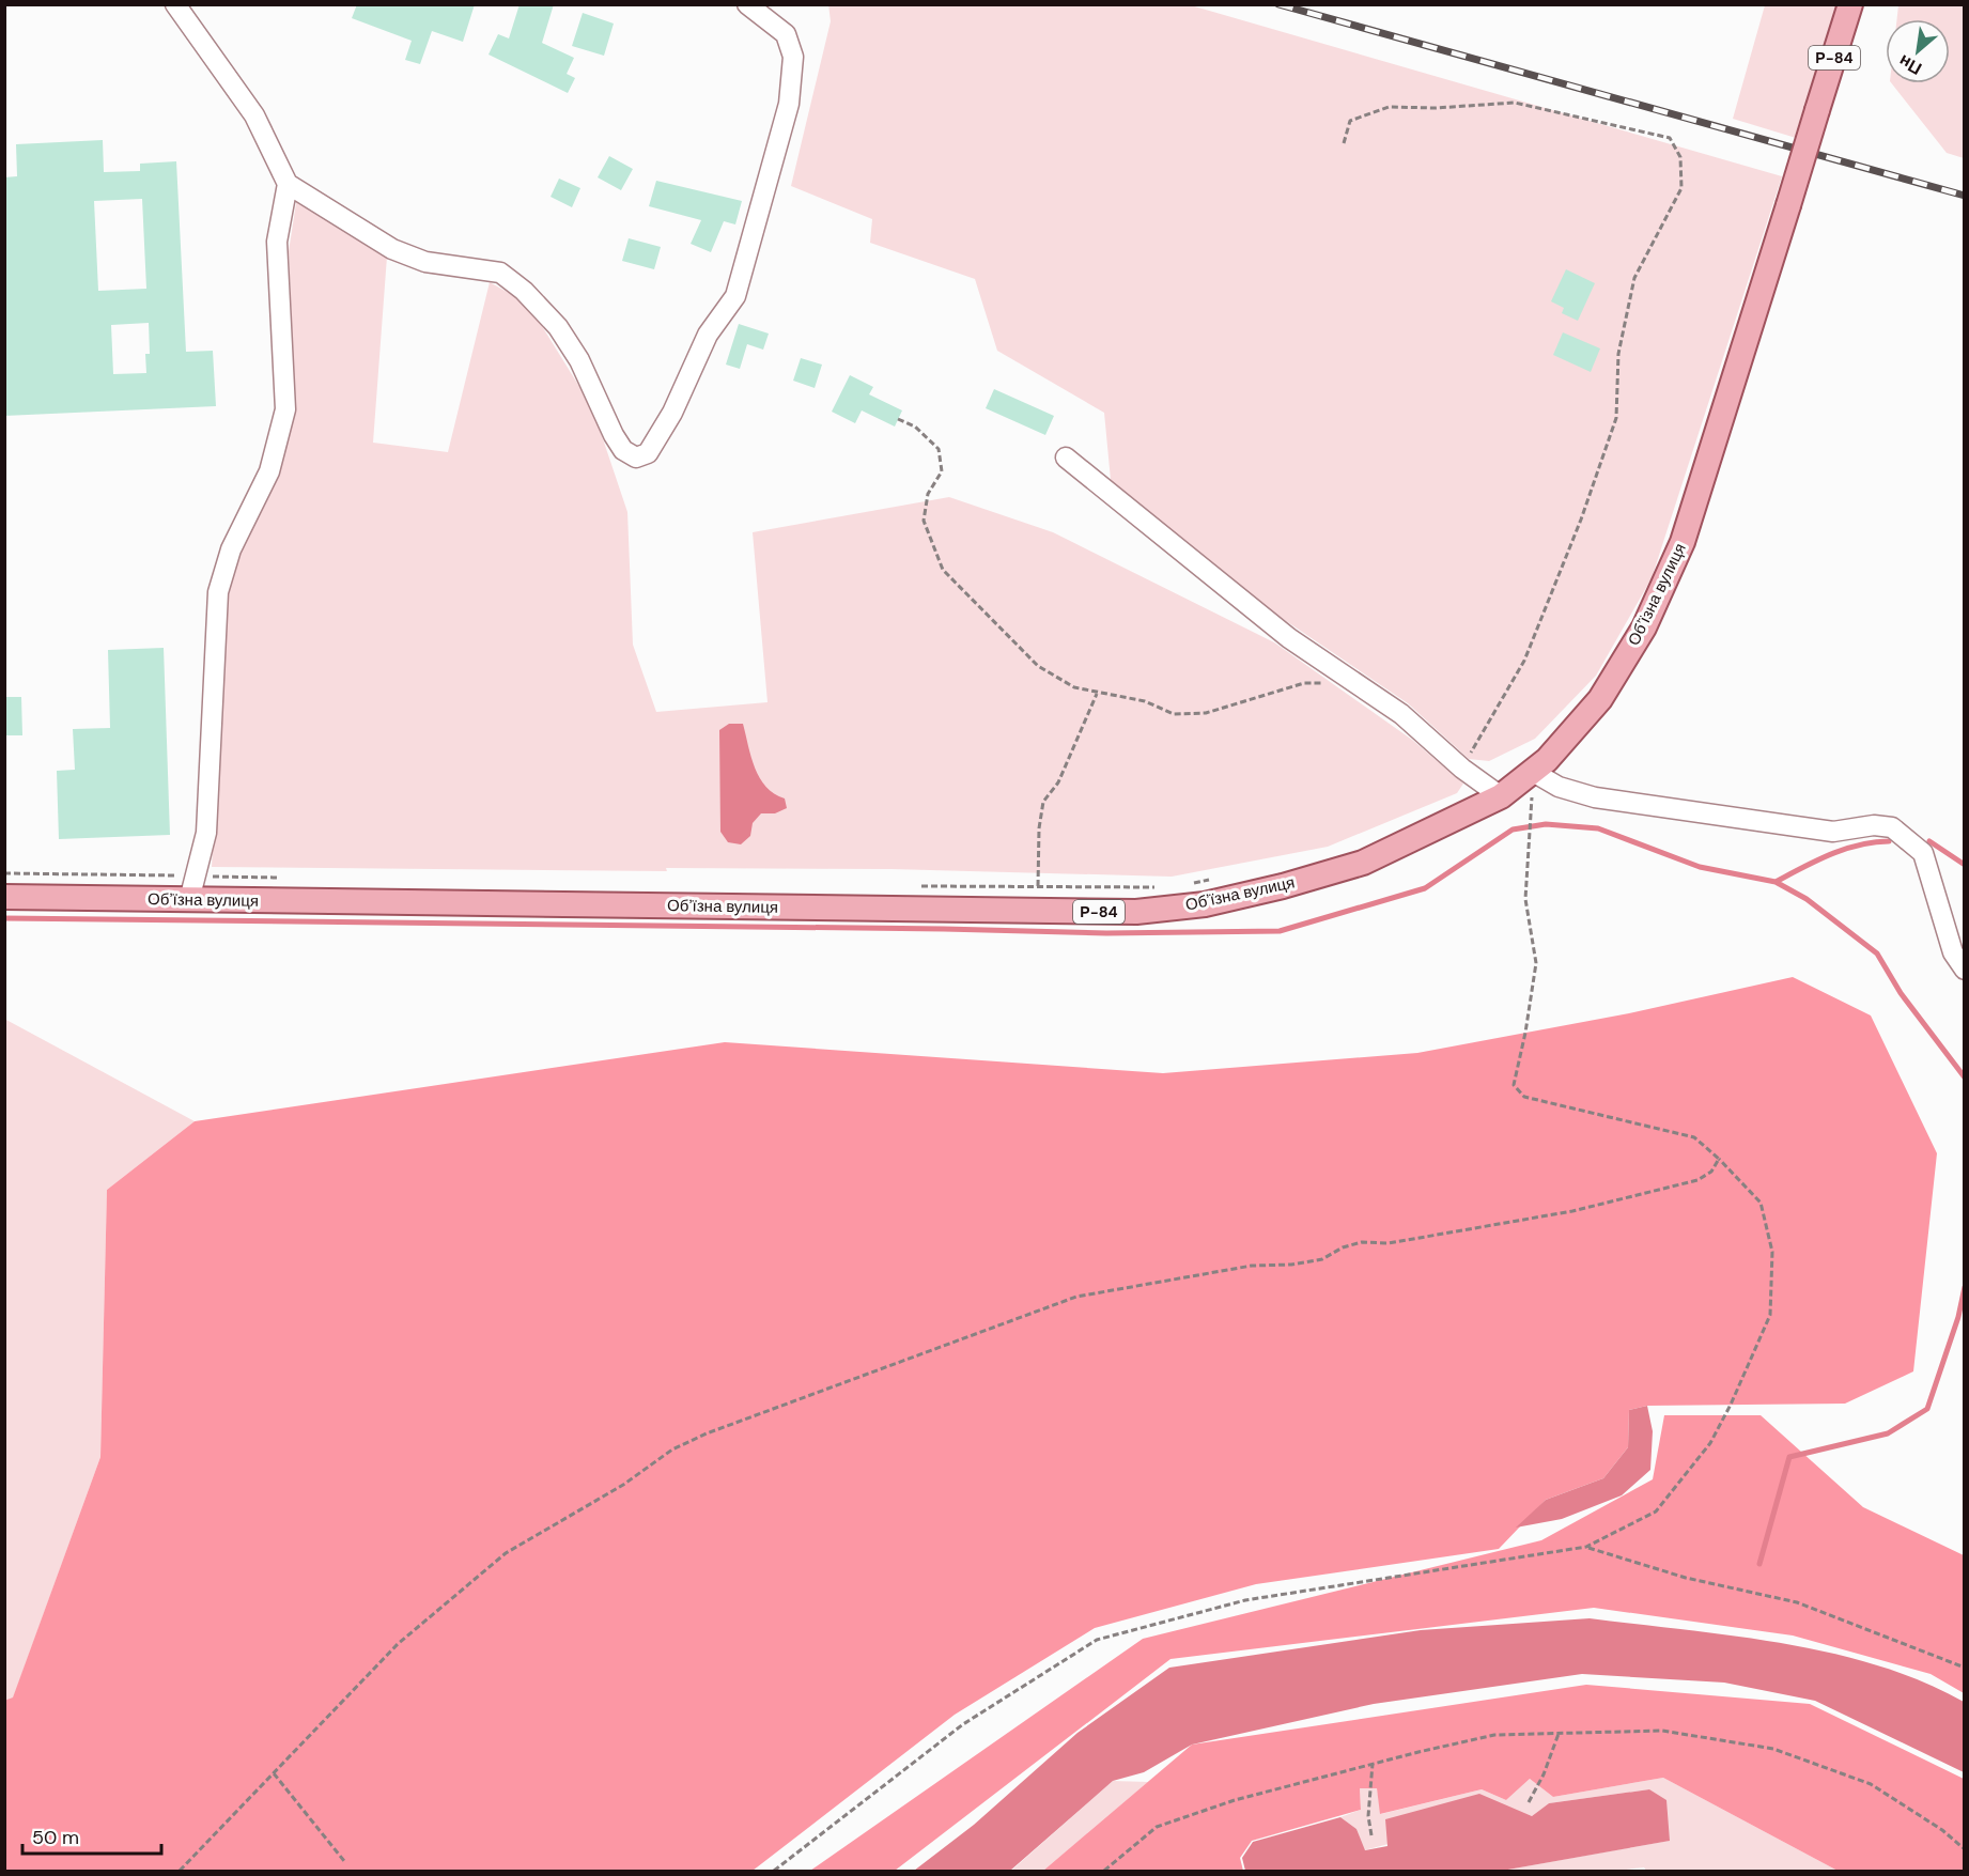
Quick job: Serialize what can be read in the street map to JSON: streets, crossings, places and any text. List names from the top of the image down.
{
  "streets": {
    "main road": ["Р-84", "Обʼїзна вулиця"]
  },
  "scale_bar": "50 m",
  "north": "bottom left"
}
